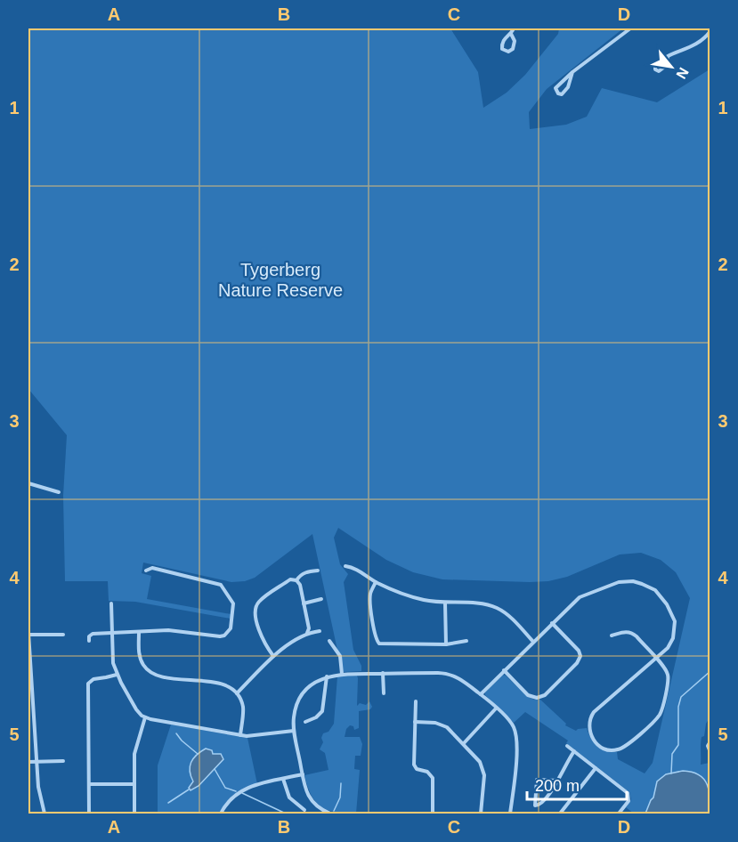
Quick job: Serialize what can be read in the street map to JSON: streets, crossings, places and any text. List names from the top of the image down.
{
  "parks": ["Tygerberg Nature Reserve"],
  "scale_bar": "200 m",
  "north": "bottom right",
  "grid": {
    "columns": [
      "A",
      "B",
      "C",
      "D"
    ],
    "rows": [
      "1",
      "2",
      "3",
      "4",
      "5"
    ]
  }
}
